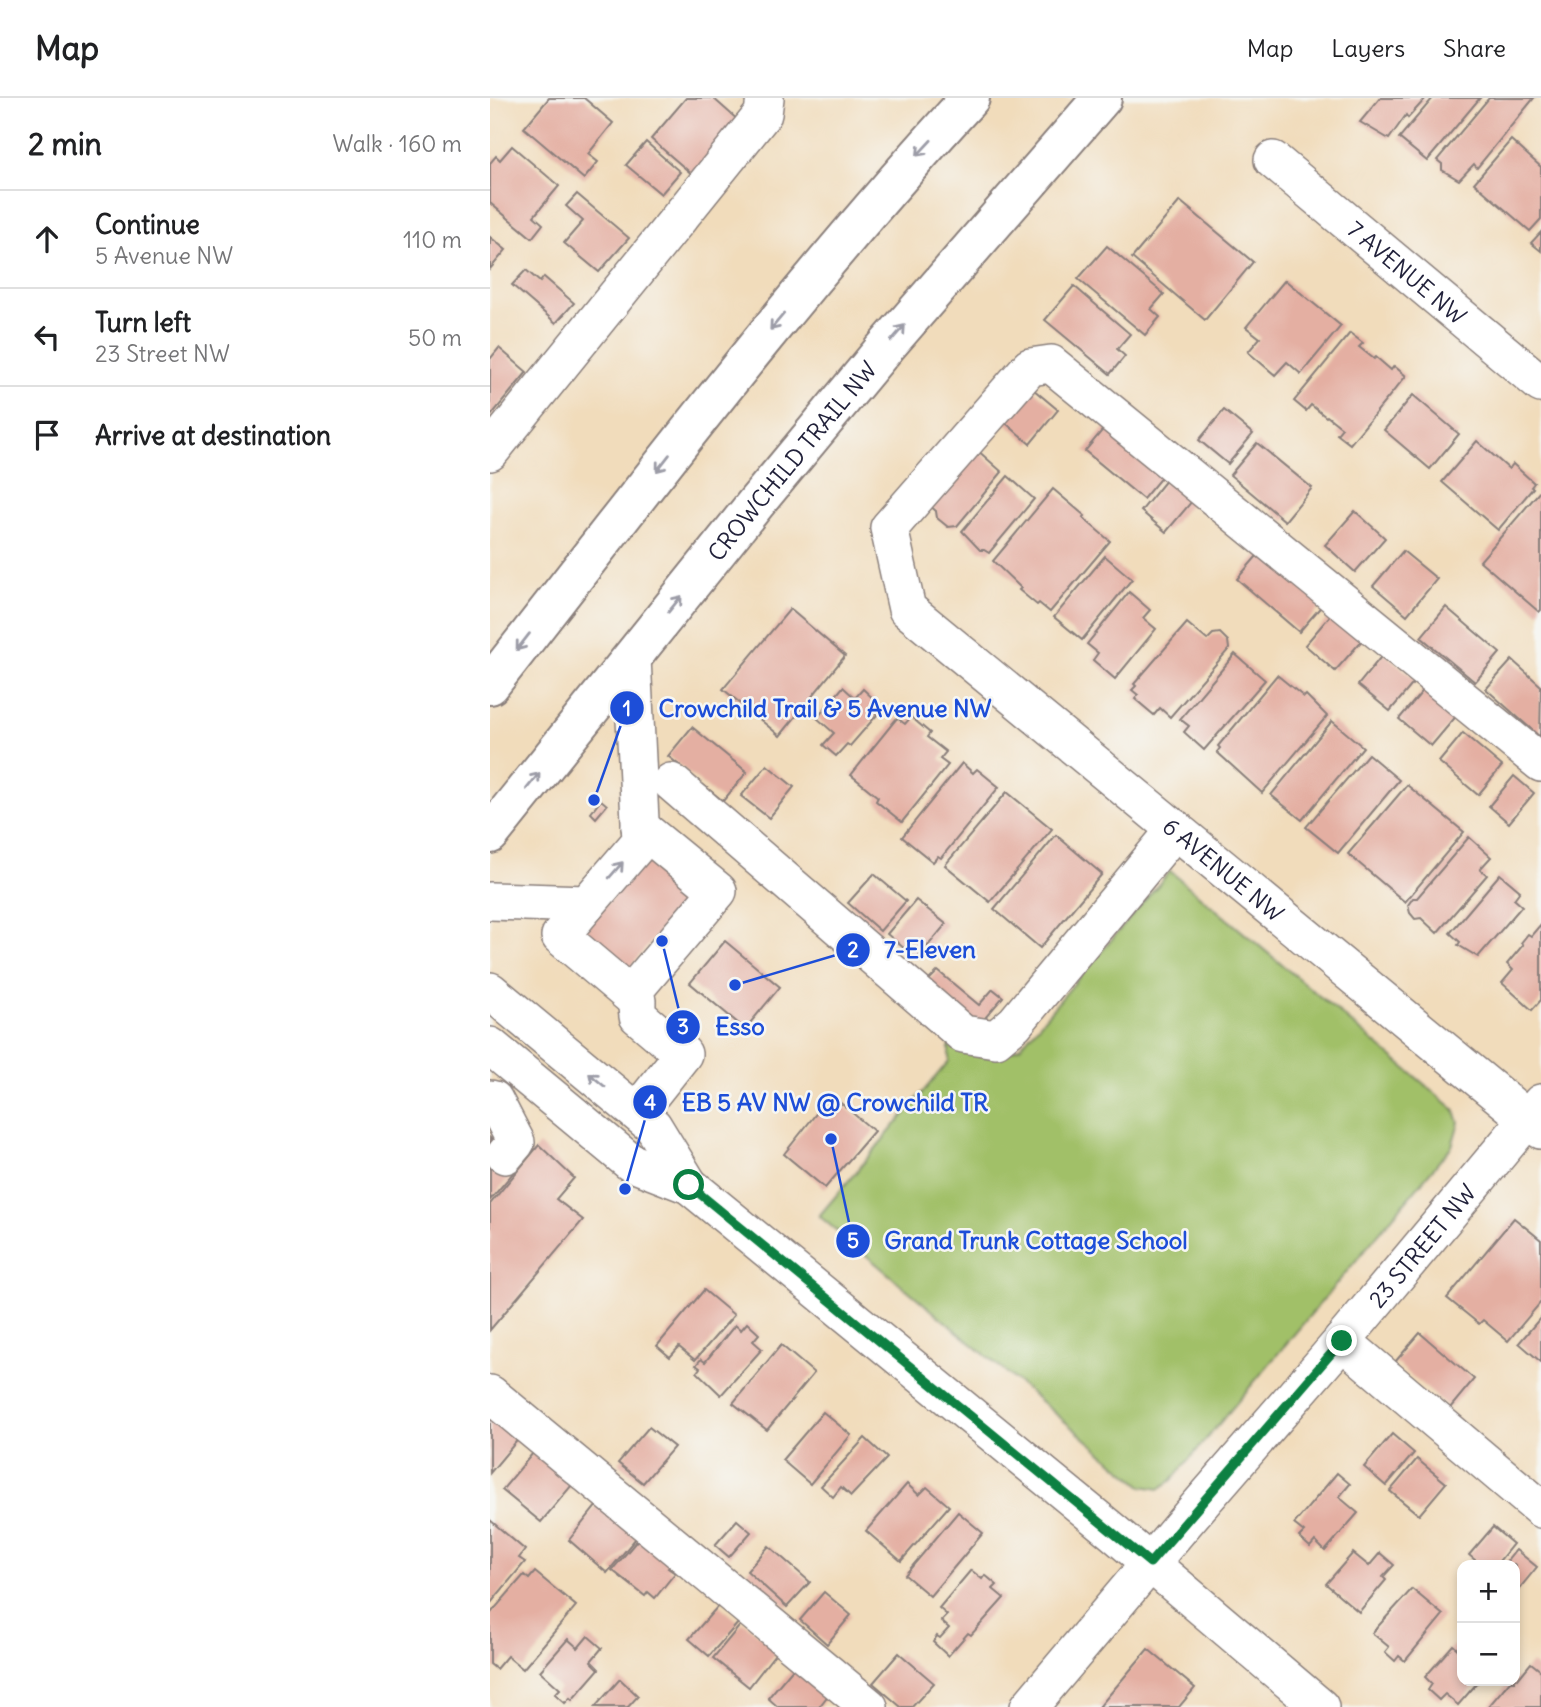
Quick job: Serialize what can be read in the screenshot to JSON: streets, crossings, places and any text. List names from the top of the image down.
{
  "streets": {
    "highway": ["CROWCHILD TRAIL NW"],
    "street": ["7 AVENUE NW", "6 AVENUE NW", "23 STREET NW"]
  },
  "crossings": [
    ["6 AVENUE NW", "23 STREET NW"]
  ],
  "places": [
    "Crowchild Trail & 5 Avenue NW",
    "Esso",
    "7-Eleven",
    "Grand Trunk Cottage School",
    "EB 5 AV NW @ Crowchild TR"
  ],
  "page": {
    "header": "Map",
    "nav": ["Map", "Layers", "Share"],
    "heading": ["2 min", "Walk · 160 m"],
    "list": [
      ["Continue", "5 Avenue NW", "110 m"],
      ["Turn left", "23 Street NW", "50 m"],
      "Arrive at destination"
    ],
    "map_buttons": ["+", "−"]
  }
}
